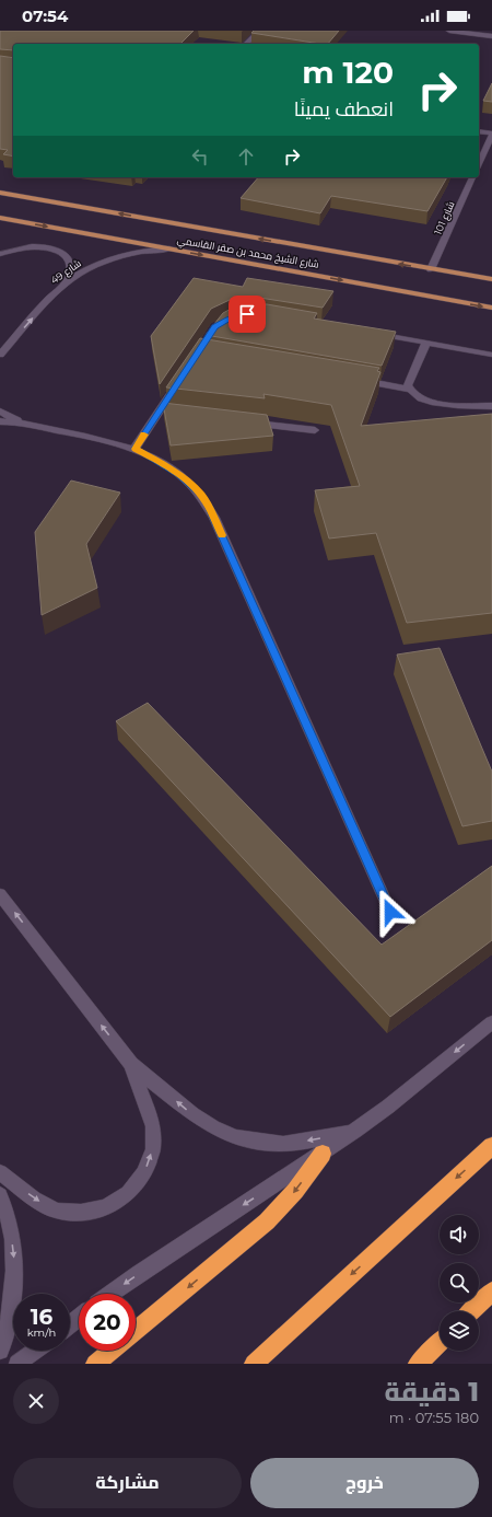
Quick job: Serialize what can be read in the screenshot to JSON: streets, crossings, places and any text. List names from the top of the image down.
{
  "streets": {
    "main road": ["شارع الشيخ محمد بن صقر القاسمي"],
    "street": ["شارع 101", "شارع 49"]
  },
  "crossings": [
    ["شارع 101", "شارع الشيخ محمد بن صقر القاسمي"],
    ["شارع الشيخ محمد بن صقر القاسمي", "شارع 49"]
  ],
  "one_way": ["شارع 49"],
  "page": {
    "status": "07:54",
    "turn": ["120 m", "انعطف يمينًا"],
    "speed": "16 km/h",
    "limit": "20",
    "heading": ["1 دقيقة", "180 m · 07:55"],
    "buttons": ["خروج", "مشاركة"]
  }
}
